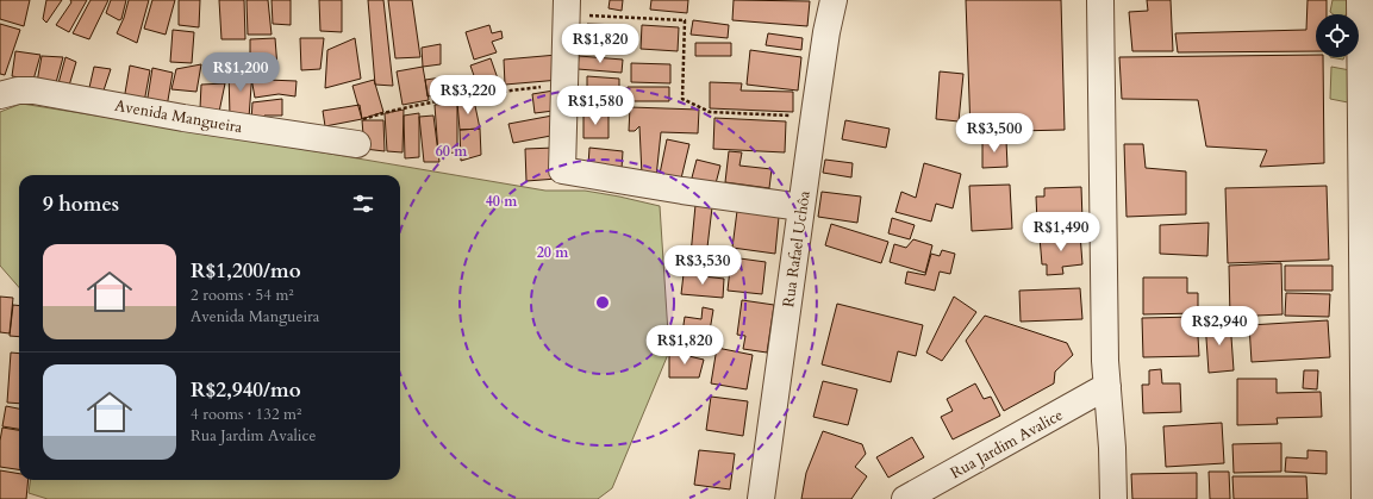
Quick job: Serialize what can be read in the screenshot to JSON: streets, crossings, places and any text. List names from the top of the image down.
{
  "streets": {
    "street": ["Avenida Mangueira", "Rua Rafael Uchôa", "Rua Jardim Avalice"]
  },
  "page": {
    "price": [
      "R$1,820",
      "R$1,200",
      "R$3,220",
      "R$1,580",
      "R$3,500",
      "R$1,490",
      "R$3,530",
      "R$2,940",
      "R$1,820"
    ],
    "heading": "9 homes",
    "list": [
      {
        "name": "R$1,200/mo",
        "note": "2 rooms · 54 m² · Avenida Mangueira"
      },
      {
        "name": "R$2,940/mo",
        "note": "4 rooms · 132 m² · Rua Jardim Avalice"
      }
    ]
  },
  "rings": ["60 m", "40 m", "20 m"]
}
